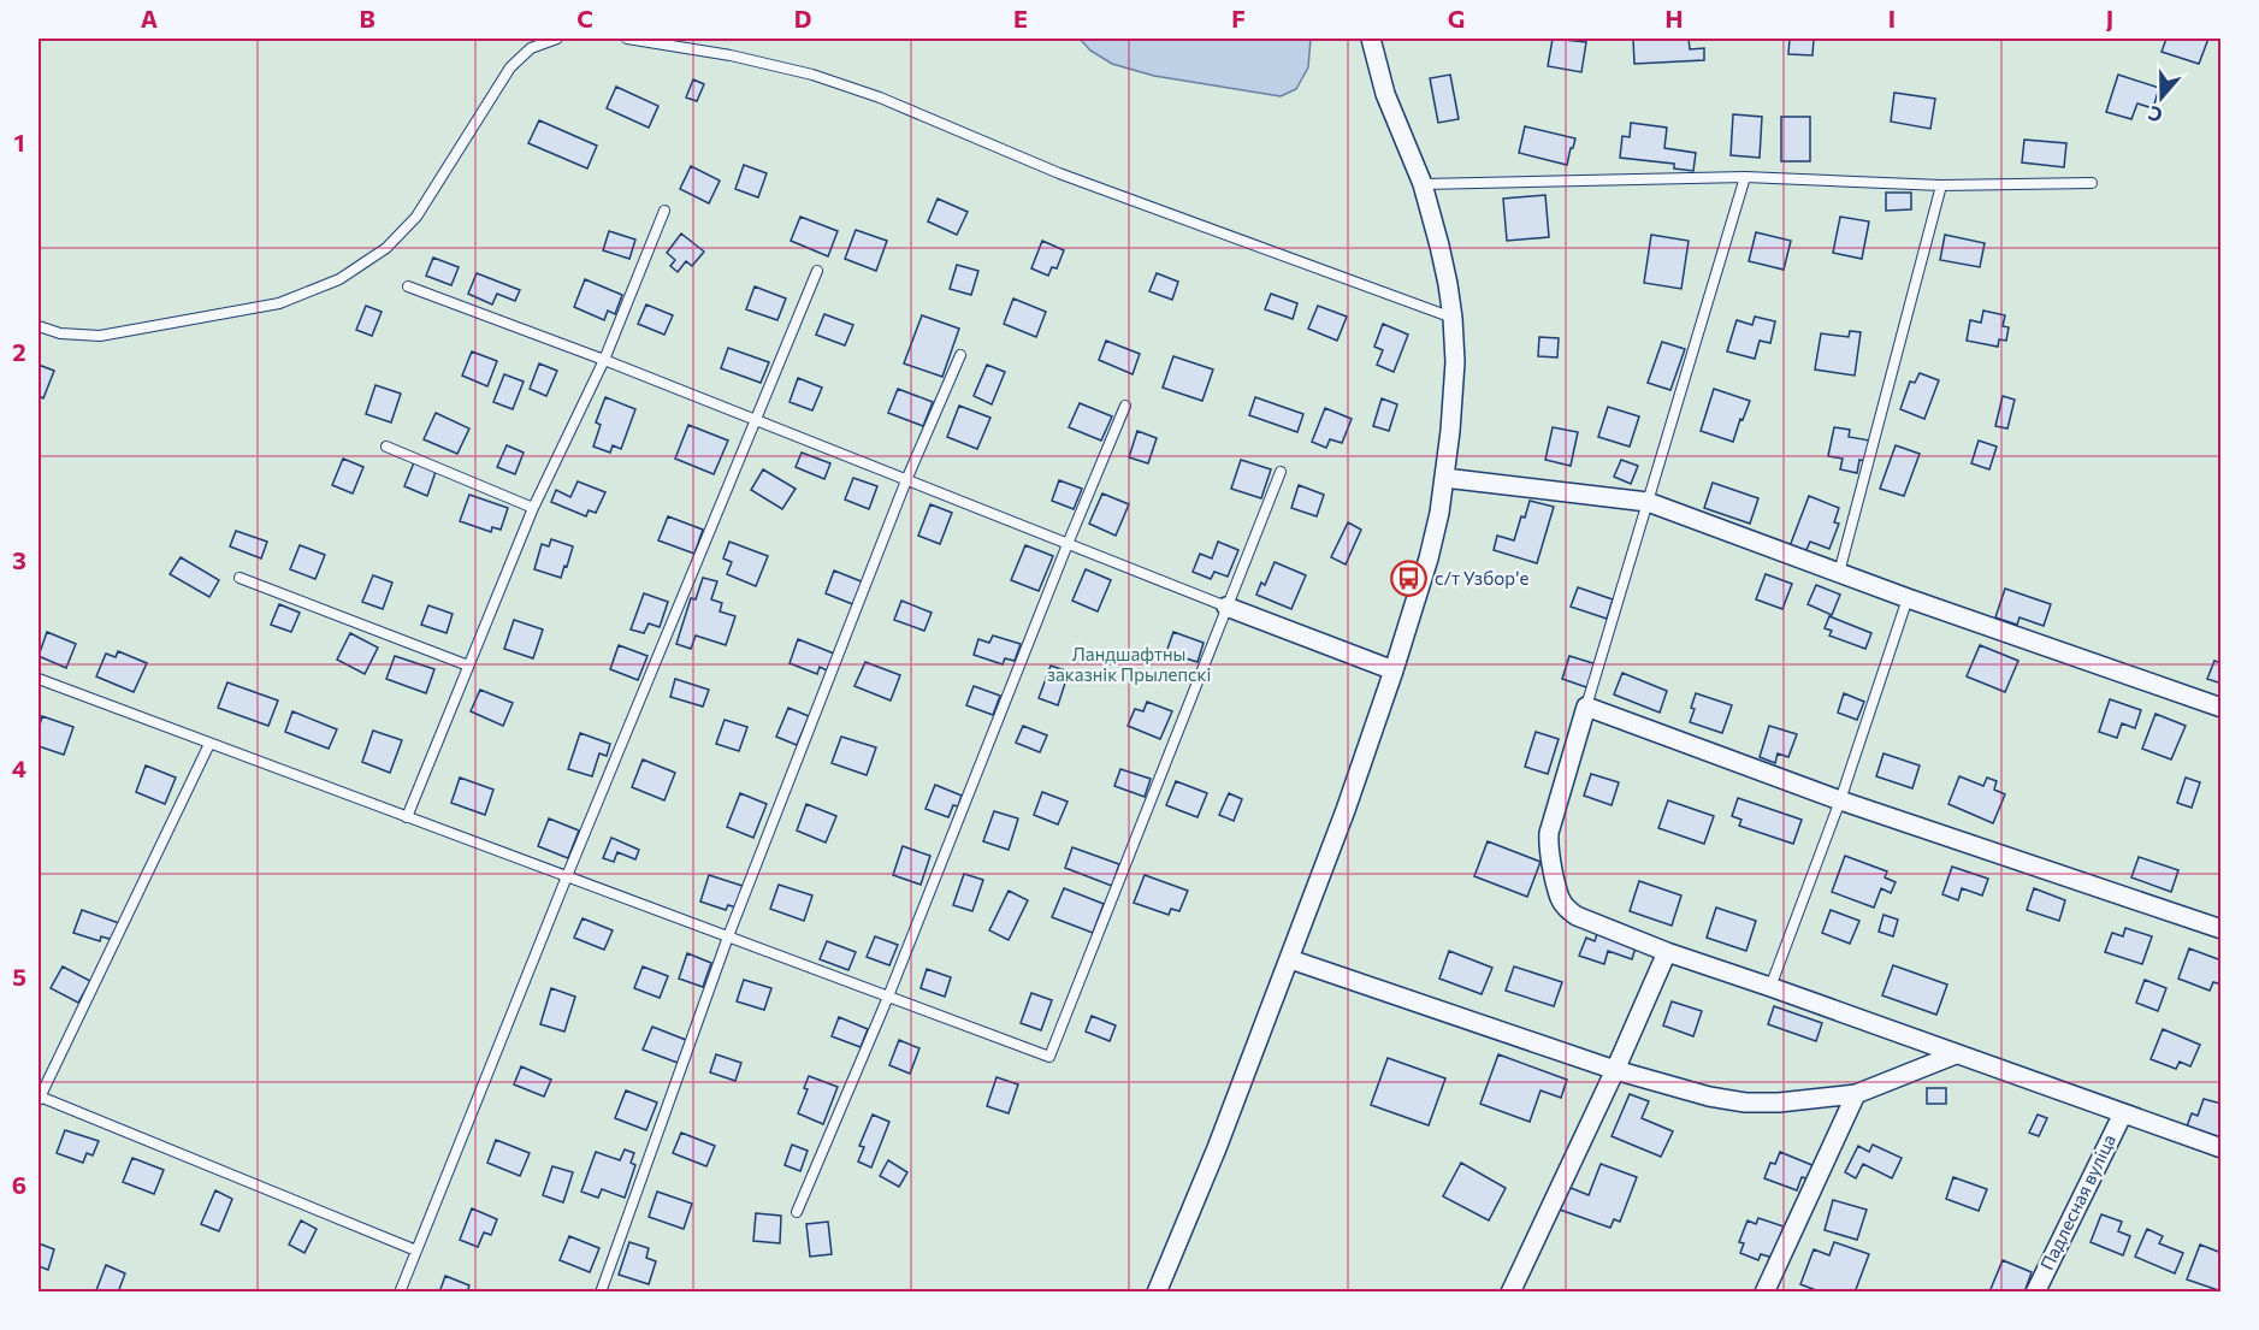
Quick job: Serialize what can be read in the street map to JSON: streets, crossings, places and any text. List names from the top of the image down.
{
  "streets": {
    "street": ["Падлесная вуліца"]
  },
  "parks": ["Ландшафтны заказнік Прылепскі"],
  "places": {
    "bus stop": ["с/т Узборʼе"]
  },
  "north": "bottom",
  "grid": {
    "columns": [
      "A",
      "B",
      "C",
      "D",
      "E",
      "F",
      "G",
      "H",
      "I",
      "J"
    ],
    "rows": [
      "1",
      "2",
      "3",
      "4",
      "5",
      "6"
    ]
  }
}
